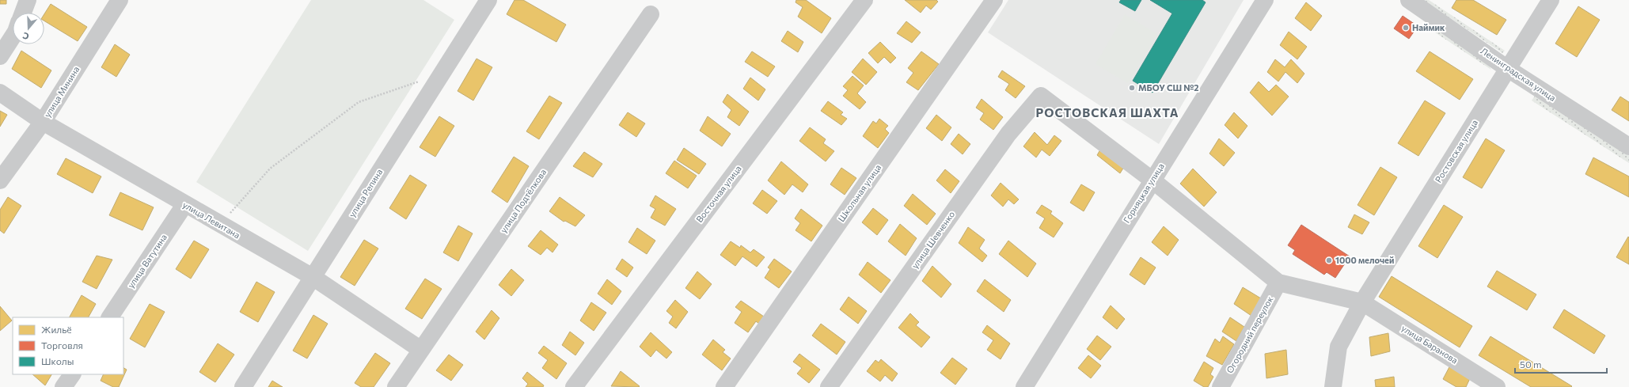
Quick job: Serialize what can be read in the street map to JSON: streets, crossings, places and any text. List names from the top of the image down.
{
  "streets": {
    "street": [
      "Ленинградская улица",
      "улица Минина",
      "Ростовская улица",
      "улица Репина",
      "Школьная улица",
      "Горняцкая улица",
      "Восточная улица",
      "улица Подтёлкова",
      "улица Левитана",
      "улица Шевченко",
      "улица Ватутина",
      "Огородний переулок",
      "улица Баранова"
    ]
  },
  "crossings": [
    ["Ленинградская улица", "Ростовская улица"],
    ["улица Минина", "улица Левитана"],
    ["Ростовская улица", "улица Баранова"],
    ["улица Репина", "улица Левитана"],
    ["Горняцкая улица", "улица Шевченко"],
    ["улица Подтёлкова", "улица Левитана"],
    ["улица Левитана", "улица Ватутина"],
    ["Огородний переулок", "улица Баранова"]
  ],
  "districts": ["РОСТОВСКАЯ ШАХТА"],
  "places": ["Наймик", "МБОУ СШ №2", "1000 мелочей"],
  "legend": ["Жильё", "Торговля", "Школы"],
  "scale_bar": "50 m",
  "north": "bottom"
}
